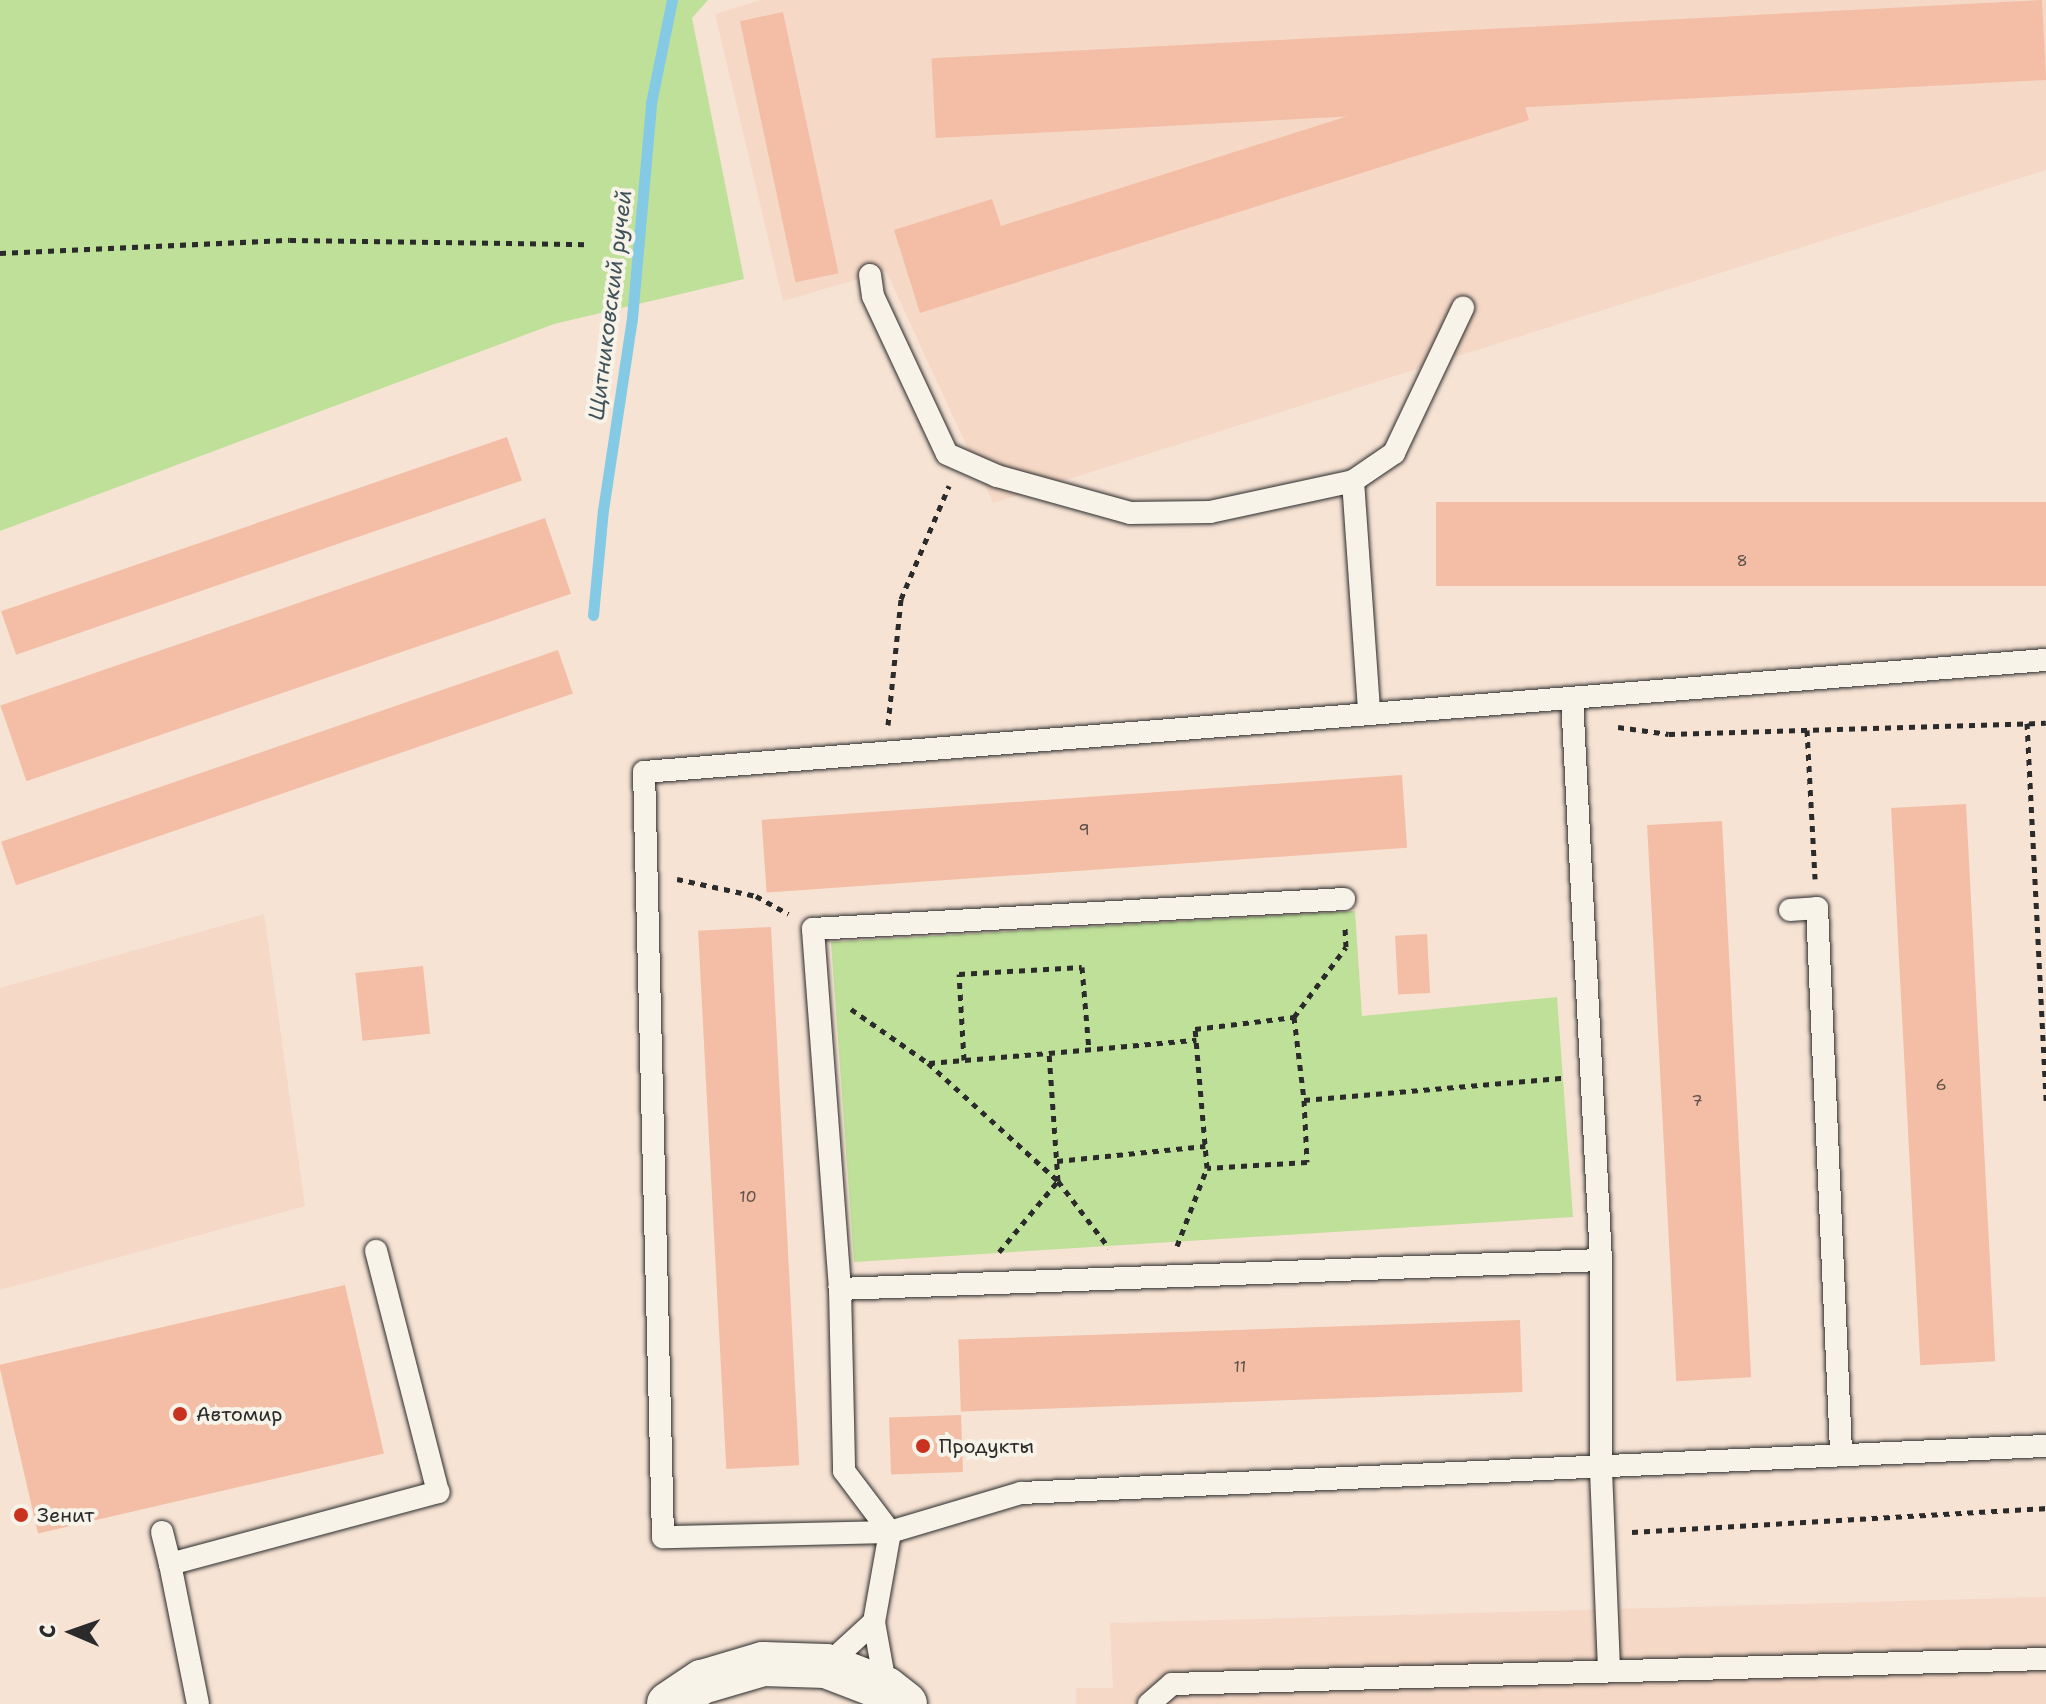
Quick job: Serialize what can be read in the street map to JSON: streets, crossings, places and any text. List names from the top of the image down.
{
  "water": ["Щитниковский ручей"],
  "places": ["Автомир", "Продукты", "Зенит"],
  "house_numbers": [
    "8",
    "9",
    "6",
    "7",
    "10",
    "11"
  ],
  "north": "left"
}
